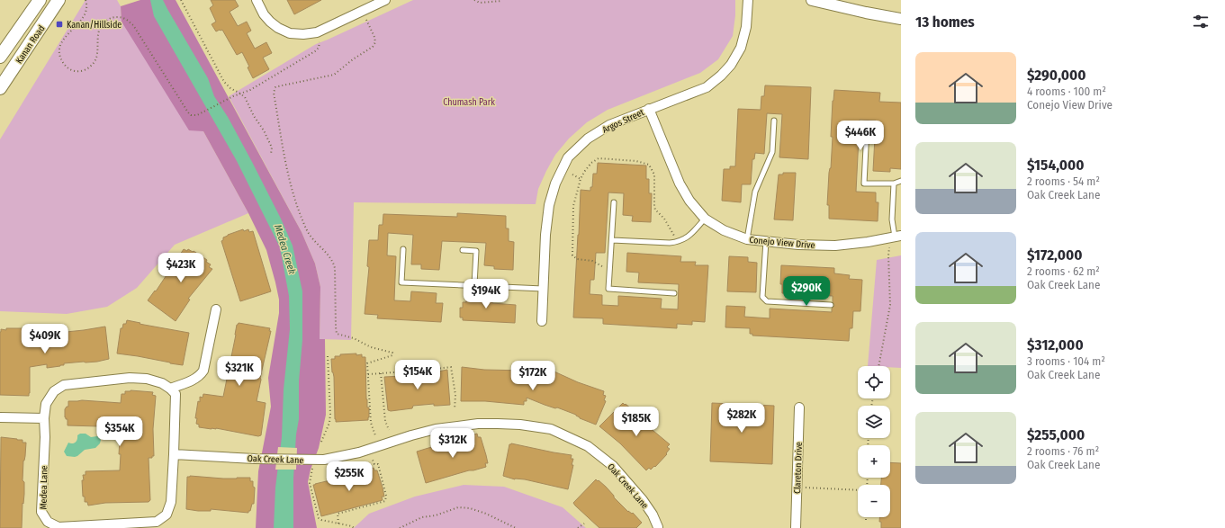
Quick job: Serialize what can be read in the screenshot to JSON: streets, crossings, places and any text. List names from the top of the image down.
{
  "streets": {
    "main road": ["Kanan Road"],
    "street": [
      "Argos Street",
      "Conejo View Drive",
      "Oak Creek Lane",
      "Clareton Drive",
      "Medea Lane"
    ]
  },
  "crossings": [
    ["Argos Street", "Conejo View Drive"],
    ["Oak Creek Lane", "Medea Lane"]
  ],
  "water": ["Medea Creek"],
  "parks": ["Chumash Park"],
  "places": {
    "transit": ["Kanan/Hillside"]
  },
  "page": {
    "heading": "13 homes",
    "list": [
      {
        "name": "$290,000",
        "note": "4 rooms · 100 m² · Conejo View Drive"
      },
      {
        "name": "$154,000",
        "note": "2 rooms · 54 m² · Oak Creek Lane"
      },
      {
        "name": "$172,000",
        "note": "2 rooms · 62 m² · Oak Creek Lane"
      },
      {
        "name": "$312,000",
        "note": "3 rooms · 104 m² · Oak Creek Lane"
      },
      {
        "name": "$255,000",
        "note": "2 rooms · 76 m² · Oak Creek Lane"
      }
    ],
    "price": [
      "$446K",
      "$423K",
      "$290K",
      "$194K",
      "$409K",
      "$321K",
      "$154K",
      "$172K",
      "$282K",
      "$185K",
      "$354K",
      "$312K",
      "$255K"
    ],
    "map_buttons": ["+", "−"]
  }
}
